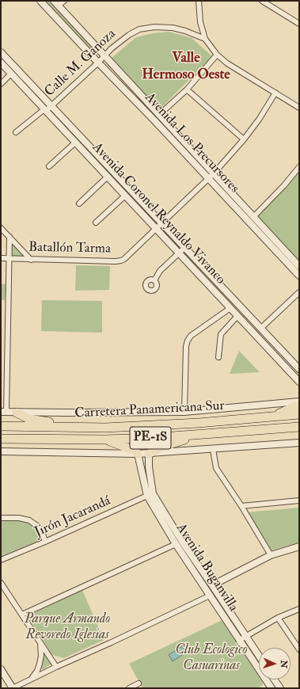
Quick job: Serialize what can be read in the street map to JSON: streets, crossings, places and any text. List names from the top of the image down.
{
  "streets": {
    "highway": ["Carretera Panamericana Sur", "PE-1S"],
    "street": [
      "Calle M. Ganoza",
      "Avenida Los Precursores",
      "Avenida Coronel Reynaldo Vivanco",
      "Batallón Tarma",
      "Jirón Jacarandá",
      "Avenida Buganvilla"
    ]
  },
  "crossings": [
    ["Calle M. Ganoza", "Avenida Los Precursores"],
    ["Calle M. Ganoza", "Avenida Coronel Reynaldo Vivanco"],
    ["Avenida Los Precursores", "Batallón Tarma"],
    ["Avenida Coronel Reynaldo Vivanco", "Batallón Tarma"],
    ["Jirón Jacarandá", "Avenida Buganvilla"]
  ],
  "districts": ["Valle Hermoso Oeste"],
  "parks": ["Parque Armando Revoredo Iglesias", "Club Ecologico Casuarinas"],
  "north": "right"
}
